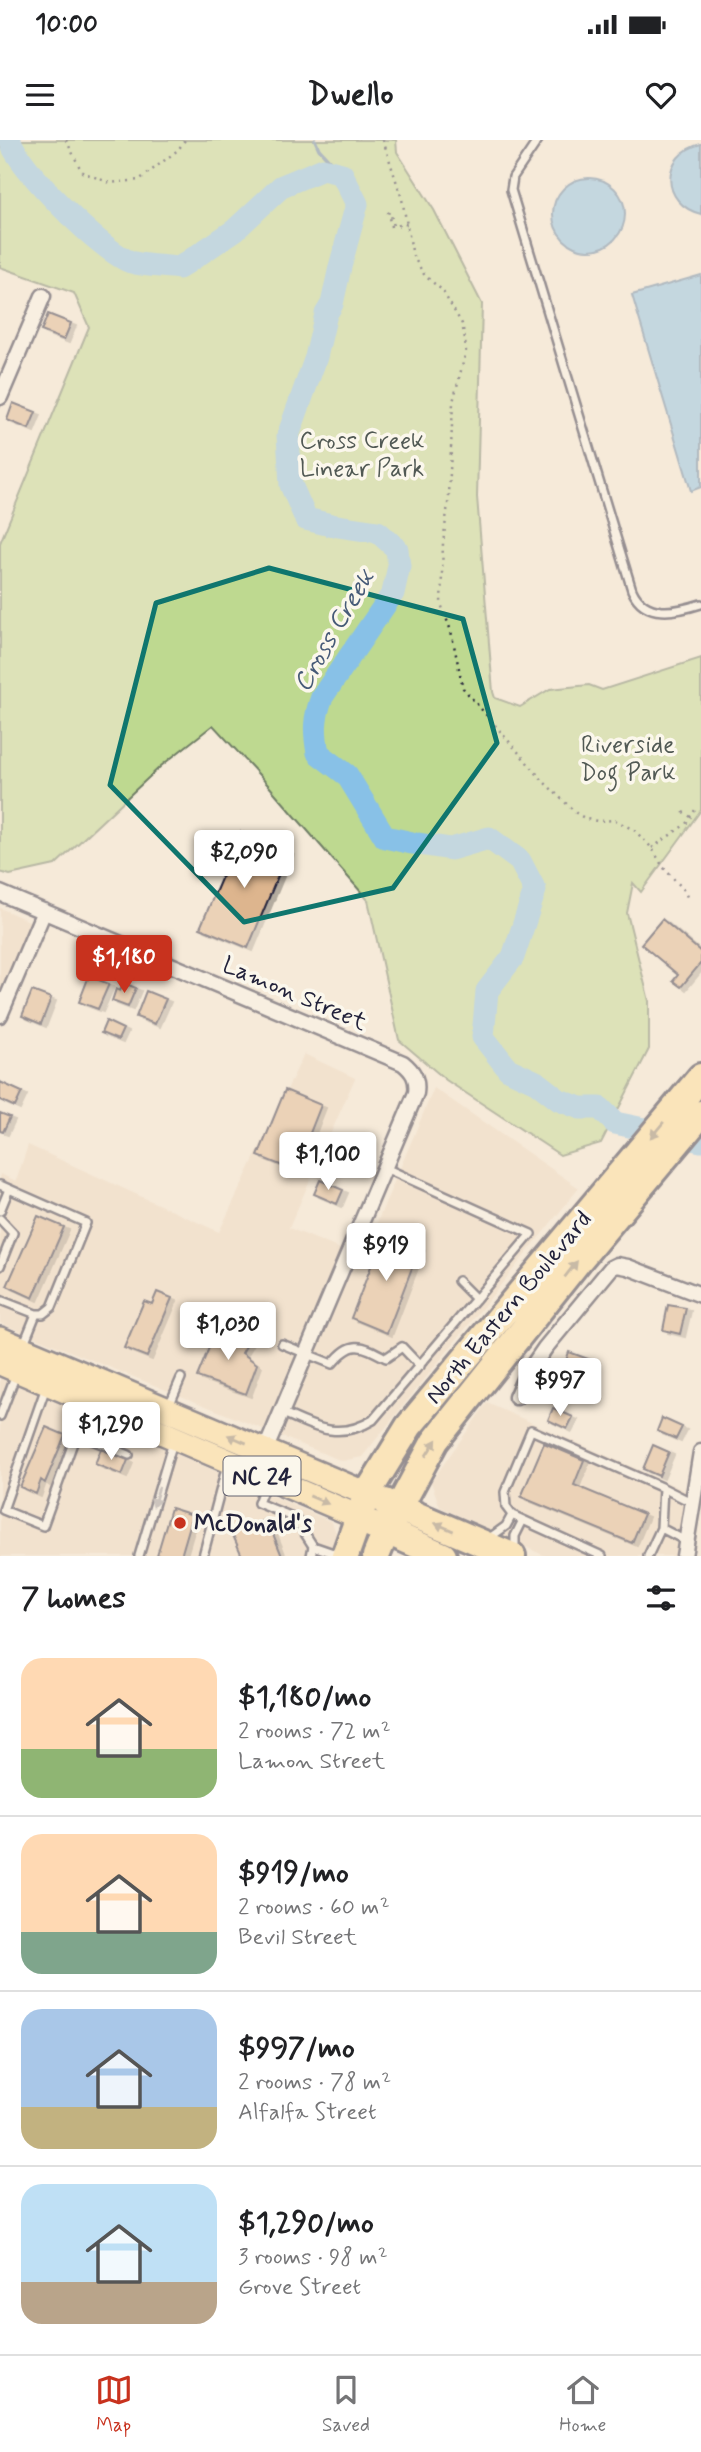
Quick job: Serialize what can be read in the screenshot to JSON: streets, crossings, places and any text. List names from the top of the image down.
{
  "streets": {
    "highway": ["North Eastern Boulevard", "NC 24"],
    "street": ["Lamon Street"]
  },
  "crossings": [
    ["Lamon Street", "North Eastern Boulevard"],
    ["North Eastern Boulevard", "NC 24"]
  ],
  "water": ["Cross Creek"],
  "parks": ["Cross Creek Linear Park", "Riverside Dog Park"],
  "places": ["McDonald's"],
  "page": {
    "status": "10:00",
    "header": "Dwello",
    "price": [
      "$2,090",
      "$1,180",
      "$1,100",
      "$919",
      "$1,030",
      "$997",
      "$1,290"
    ],
    "heading": "7 homes",
    "list": [
      {
        "name": "$1,180/mo",
        "note": "2 rooms · 72 m² · Lamon Street"
      },
      {
        "name": "$919/mo",
        "note": "2 rooms · 60 m² · Bevil Street"
      },
      {
        "name": "$997/mo",
        "note": "2 rooms · 78 m² · Alfalfa Street"
      },
      {
        "name": "$1,290/mo",
        "note": "3 rooms · 98 m² · Grove Street"
      }
    ],
    "tabs": ["Map", "Saved", "Home"]
  }
}
